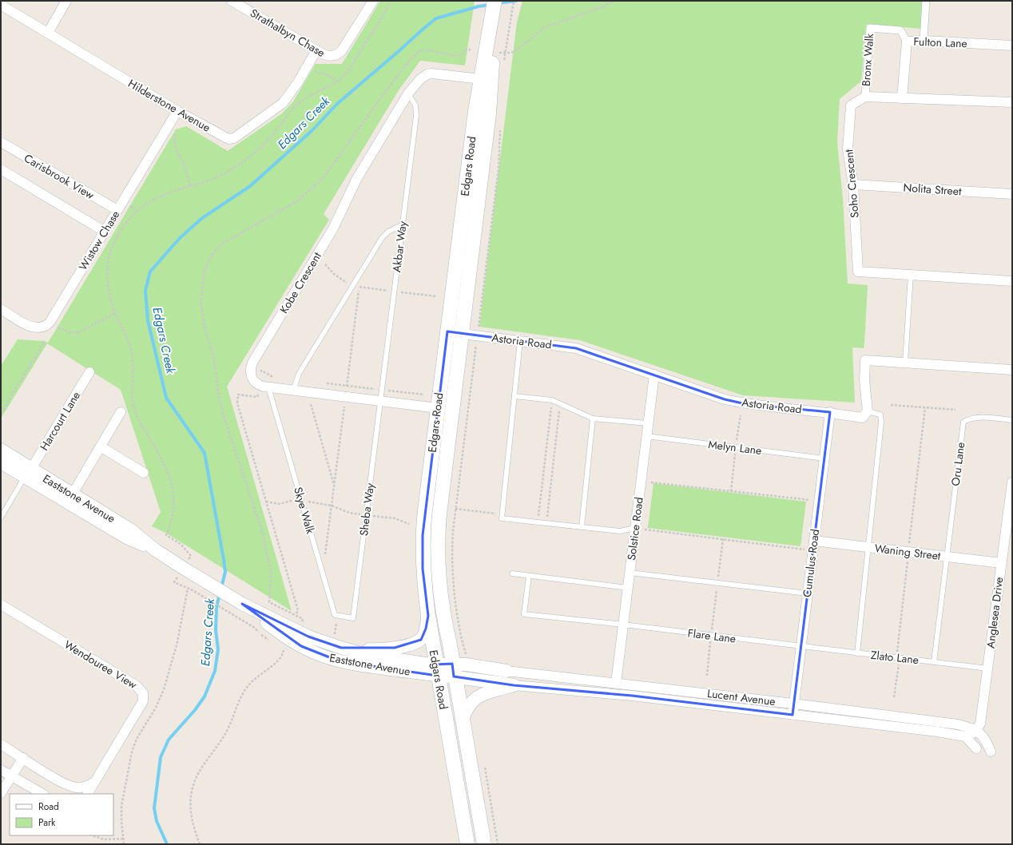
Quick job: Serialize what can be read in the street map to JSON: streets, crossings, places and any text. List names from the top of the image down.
{
  "streets": {
    "main road": ["Edgars Road"],
    "street": [
      "Strathalbyn Chase",
      "Fulton Lane",
      "Bronx Walk",
      "Hilderstone Avenue",
      "Carisbrook View",
      "Soho Crescent",
      "Nolita Street",
      "Wistow Chase",
      "Kobe Crescent",
      "Astoria Road",
      "Harcourt Lane",
      "Eaststone Avenue",
      "Solstice Road",
      "Waning Street",
      "Cumulus Road",
      "Anglesea Drive",
      "Wendouree View",
      "Lucent Avenue"
    ],
    "lane": [
      "Akbar Way",
      "Melyn Lane",
      "Oru Lane",
      "Sheba Way",
      "Skye Walk",
      "Flare Lane",
      "Zlato Lane"
    ]
  },
  "crossings": [
    ["Strathalbyn Chase", "Hilderstone Avenue"],
    ["Fulton Lane", "Bronx Walk"],
    ["Bronx Walk", "Soho Crescent"],
    ["Hilderstone Avenue", "Wistow Chase"],
    ["Edgars Road", "Kobe Crescent"],
    ["Edgars Road", "Astoria Road"],
    ["Edgars Road", "Eaststone Avenue"],
    ["Carisbrook View", "Wistow Chase"],
    ["Soho Crescent", "Nolita Street"],
    ["Akbar Way", "Kobe Crescent"],
    ["Akbar Way", "Sheba Way"],
    ["Kobe Crescent", "Sheba Way"],
    ["Kobe Crescent", "Skye Walk"],
    ["Astoria Road", "Solstice Road"],
    ["Astoria Road", "Cumulus Road"],
    ["Harcourt Lane", "Eaststone Avenue"],
    ["Melyn Lane", "Solstice Road"],
    ["Melyn Lane", "Cumulus Road"],
    ["Oru Lane", "Waning Street"],
    ["Oru Lane", "Zlato Lane"],
    ["Eaststone Avenue", "Lucent Avenue"],
    ["Sheba Way", "Skye Walk"],
    ["Solstice Road", "Flare Lane"],
    ["Solstice Road", "Lucent Avenue"],
    ["Waning Street", "Cumulus Road"],
    ["Waning Street", "Anglesea Drive"],
    ["Cumulus Road", "Flare Lane"],
    ["Cumulus Road", "Zlato Lane"],
    ["Cumulus Road", "Lucent Avenue"],
    ["Anglesea Drive", "Zlato Lane"],
    ["Anglesea Drive", "Lucent Avenue"],
    ["Flare Lane", "Zlato Lane"]
  ],
  "water": ["Edgars Creek"],
  "legend": ["Road", "Park"]
}
